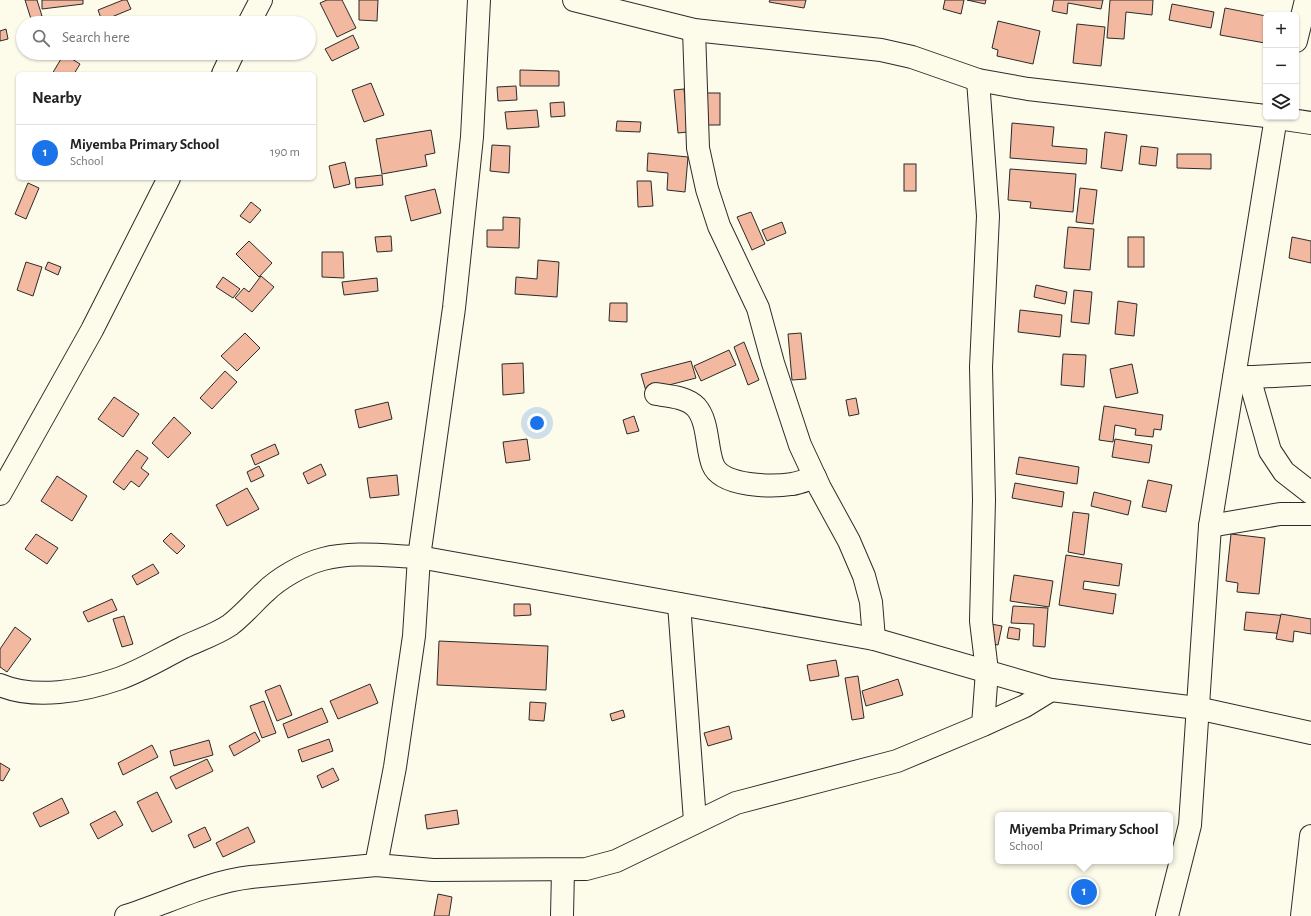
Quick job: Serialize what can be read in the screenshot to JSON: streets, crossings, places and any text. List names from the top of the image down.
{
  "page": {
    "map_buttons": ["+", "−"],
    "search": "Search here",
    "heading": "Nearby",
    "list": [
      {
        "mark": "1",
        "name": "Miyemba Primary School",
        "note": "School",
        "value": "190 m"
      }
    ],
    "popup": ["Miyemba Primary School", "School"],
    "pins": "1"
  }
}
